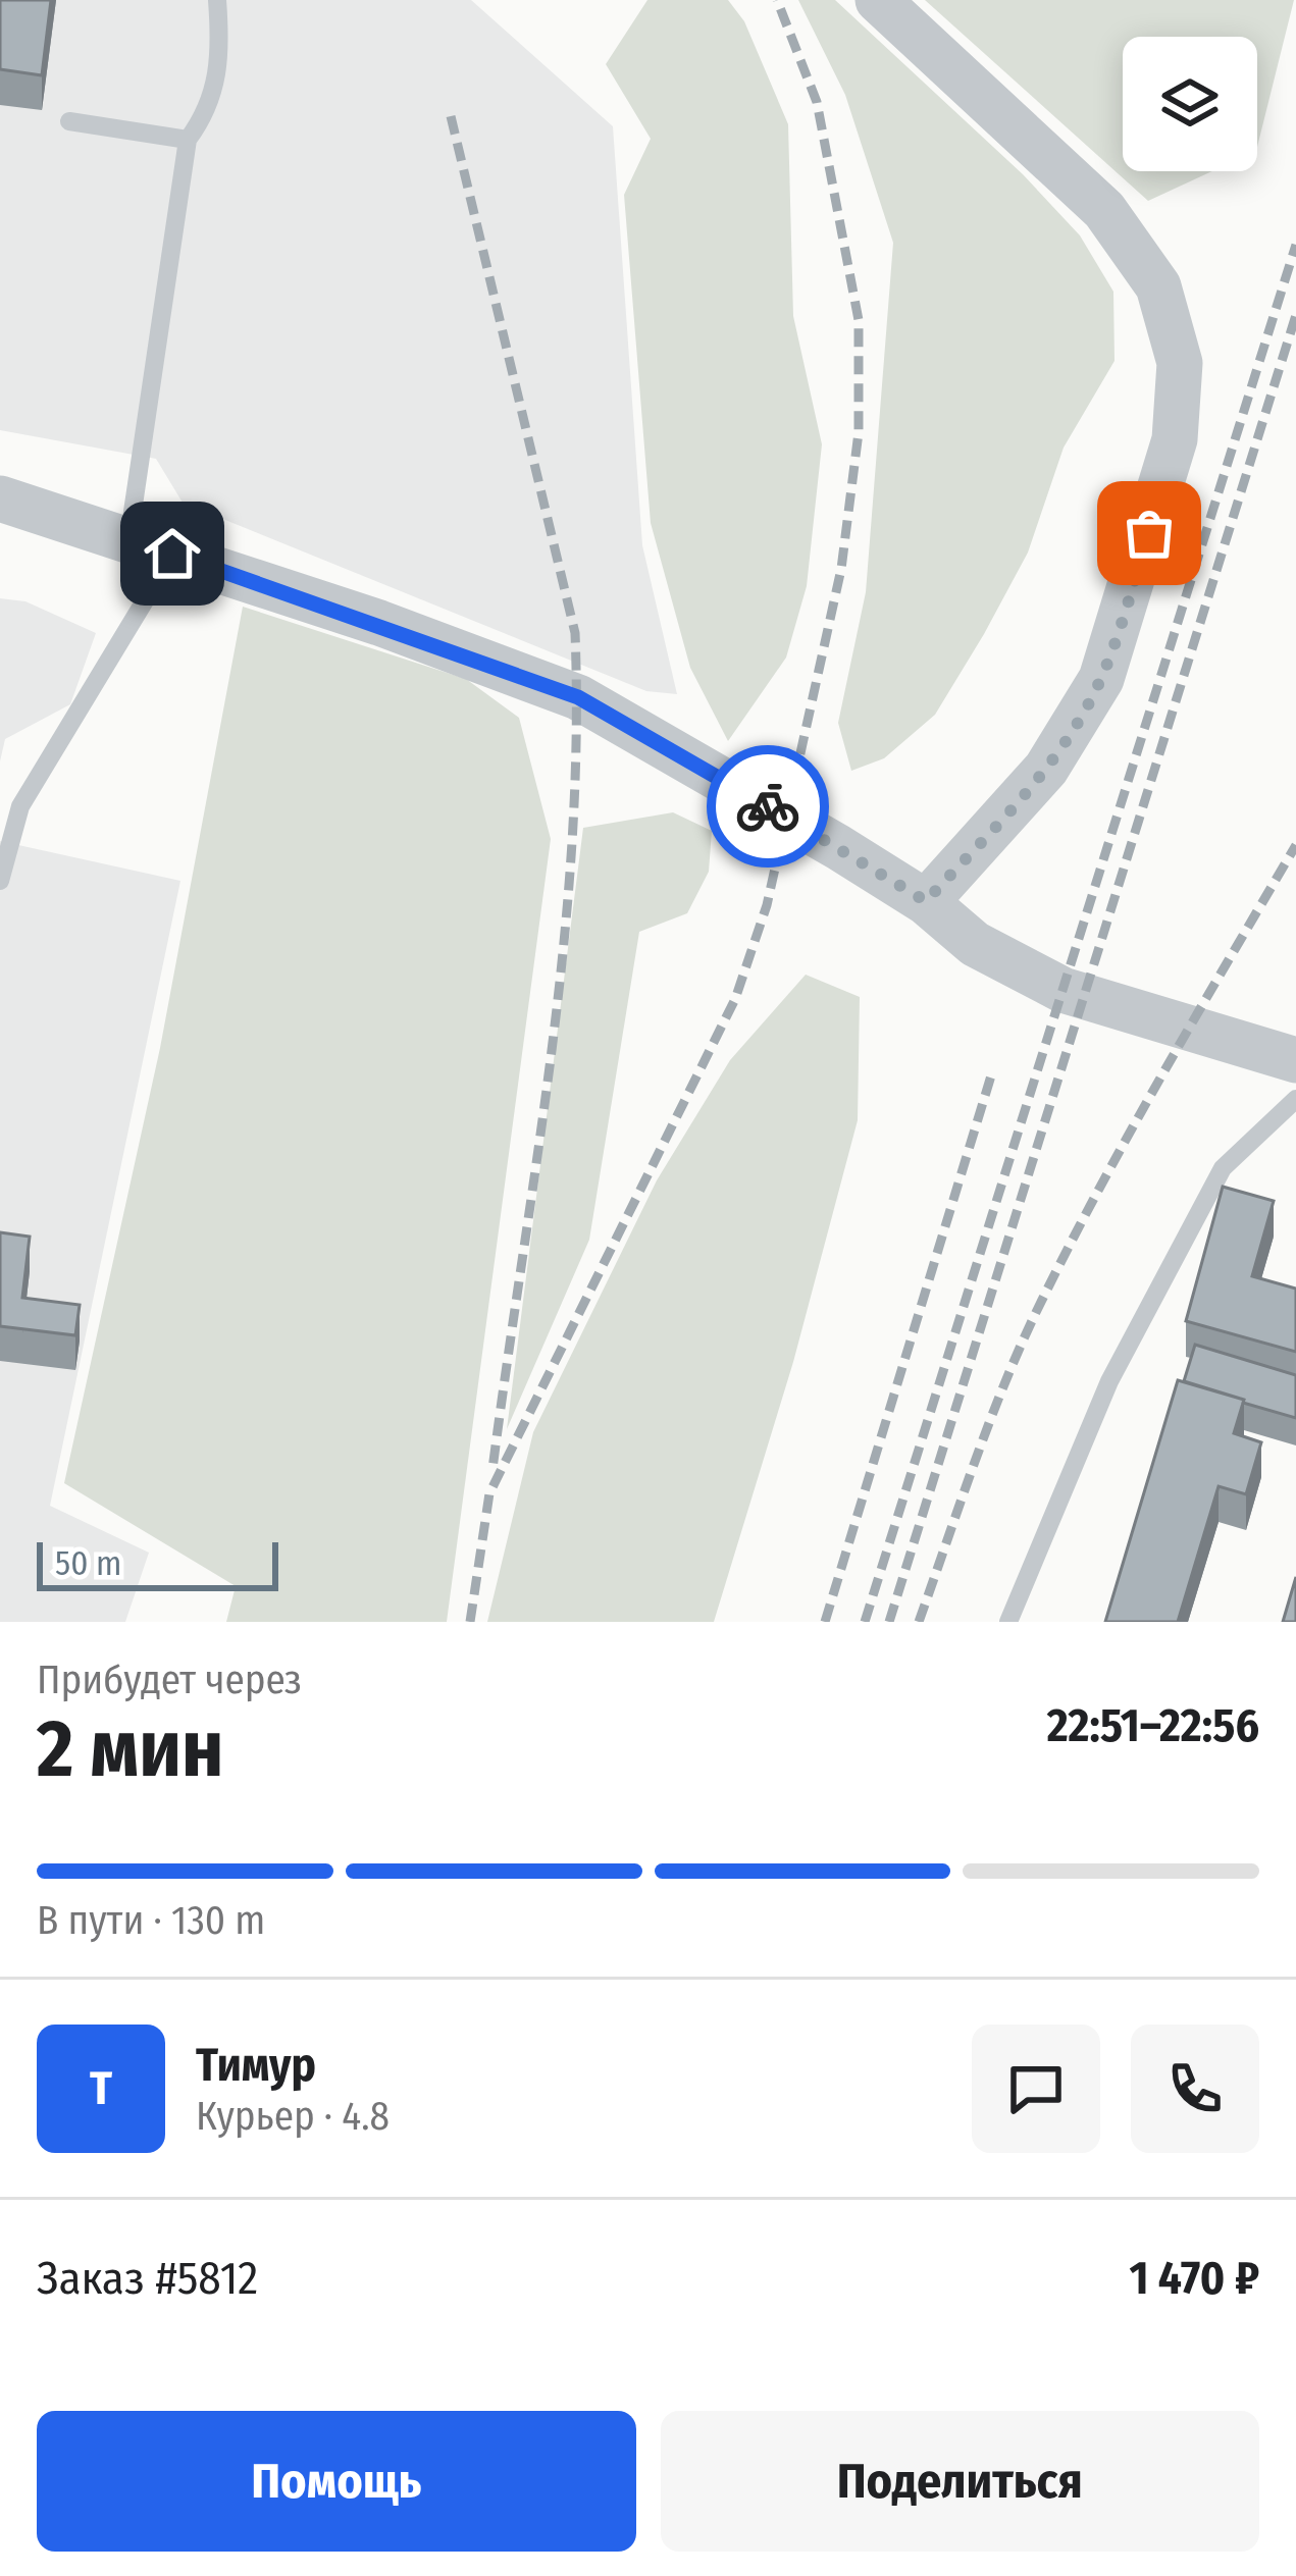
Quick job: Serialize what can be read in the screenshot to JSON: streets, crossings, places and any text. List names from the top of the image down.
{
  "scale_bar": "50 m",
  "page": {
    "scale": "50 m",
    "heading": ["2 мин", "Прибудет через", "22:51–22:56"],
    "panel": [
      "Тимур",
      "Курьер · 4.8",
      "Заказ #5812",
      "1 470 ₽"
    ],
    "bar": "В пути · 130 m",
    "round": "Т",
    "buttons": ["Помощь", "Поделиться"]
  }
}
